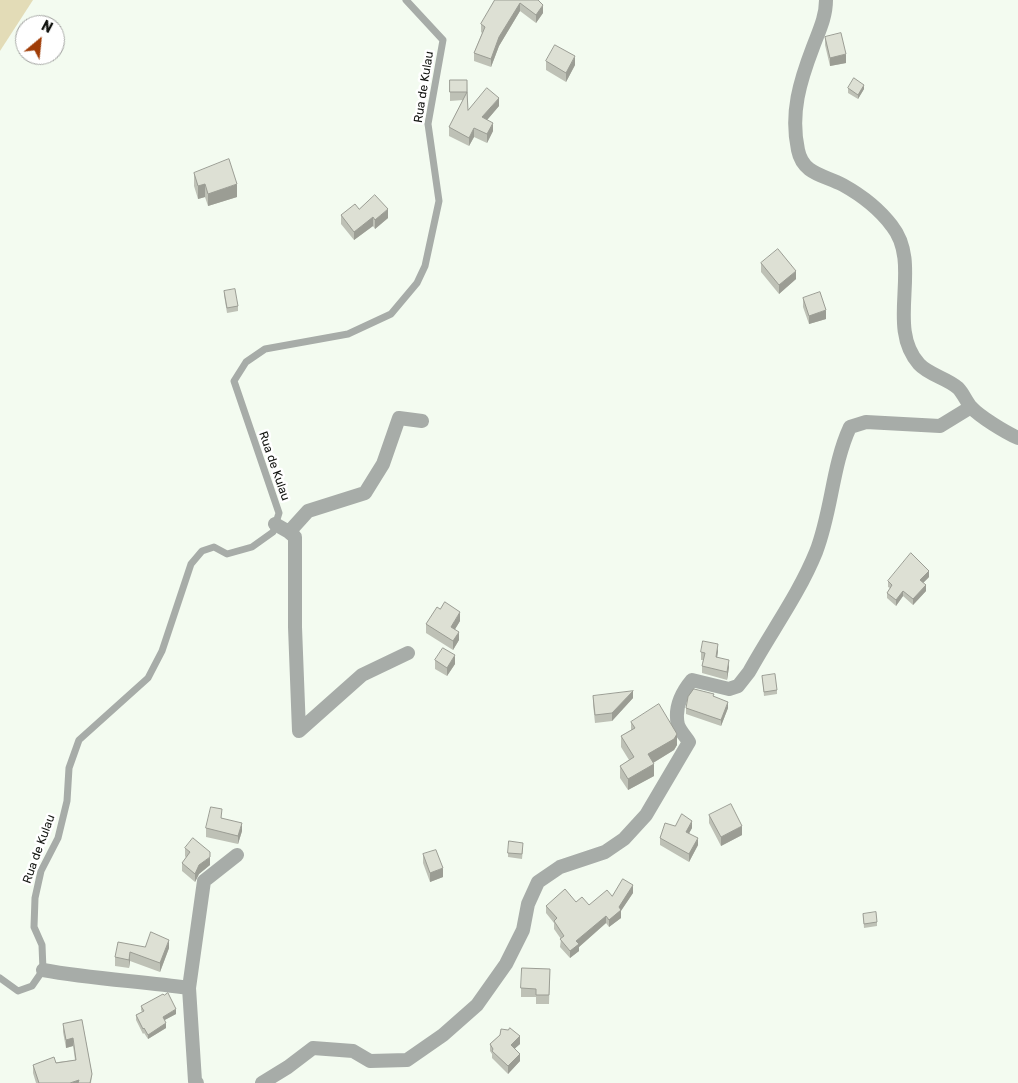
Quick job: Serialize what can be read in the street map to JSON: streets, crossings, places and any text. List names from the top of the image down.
{
  "streets": {
    "lane": ["Rua de Kulau"]
  },
  "north": "top right"
}
